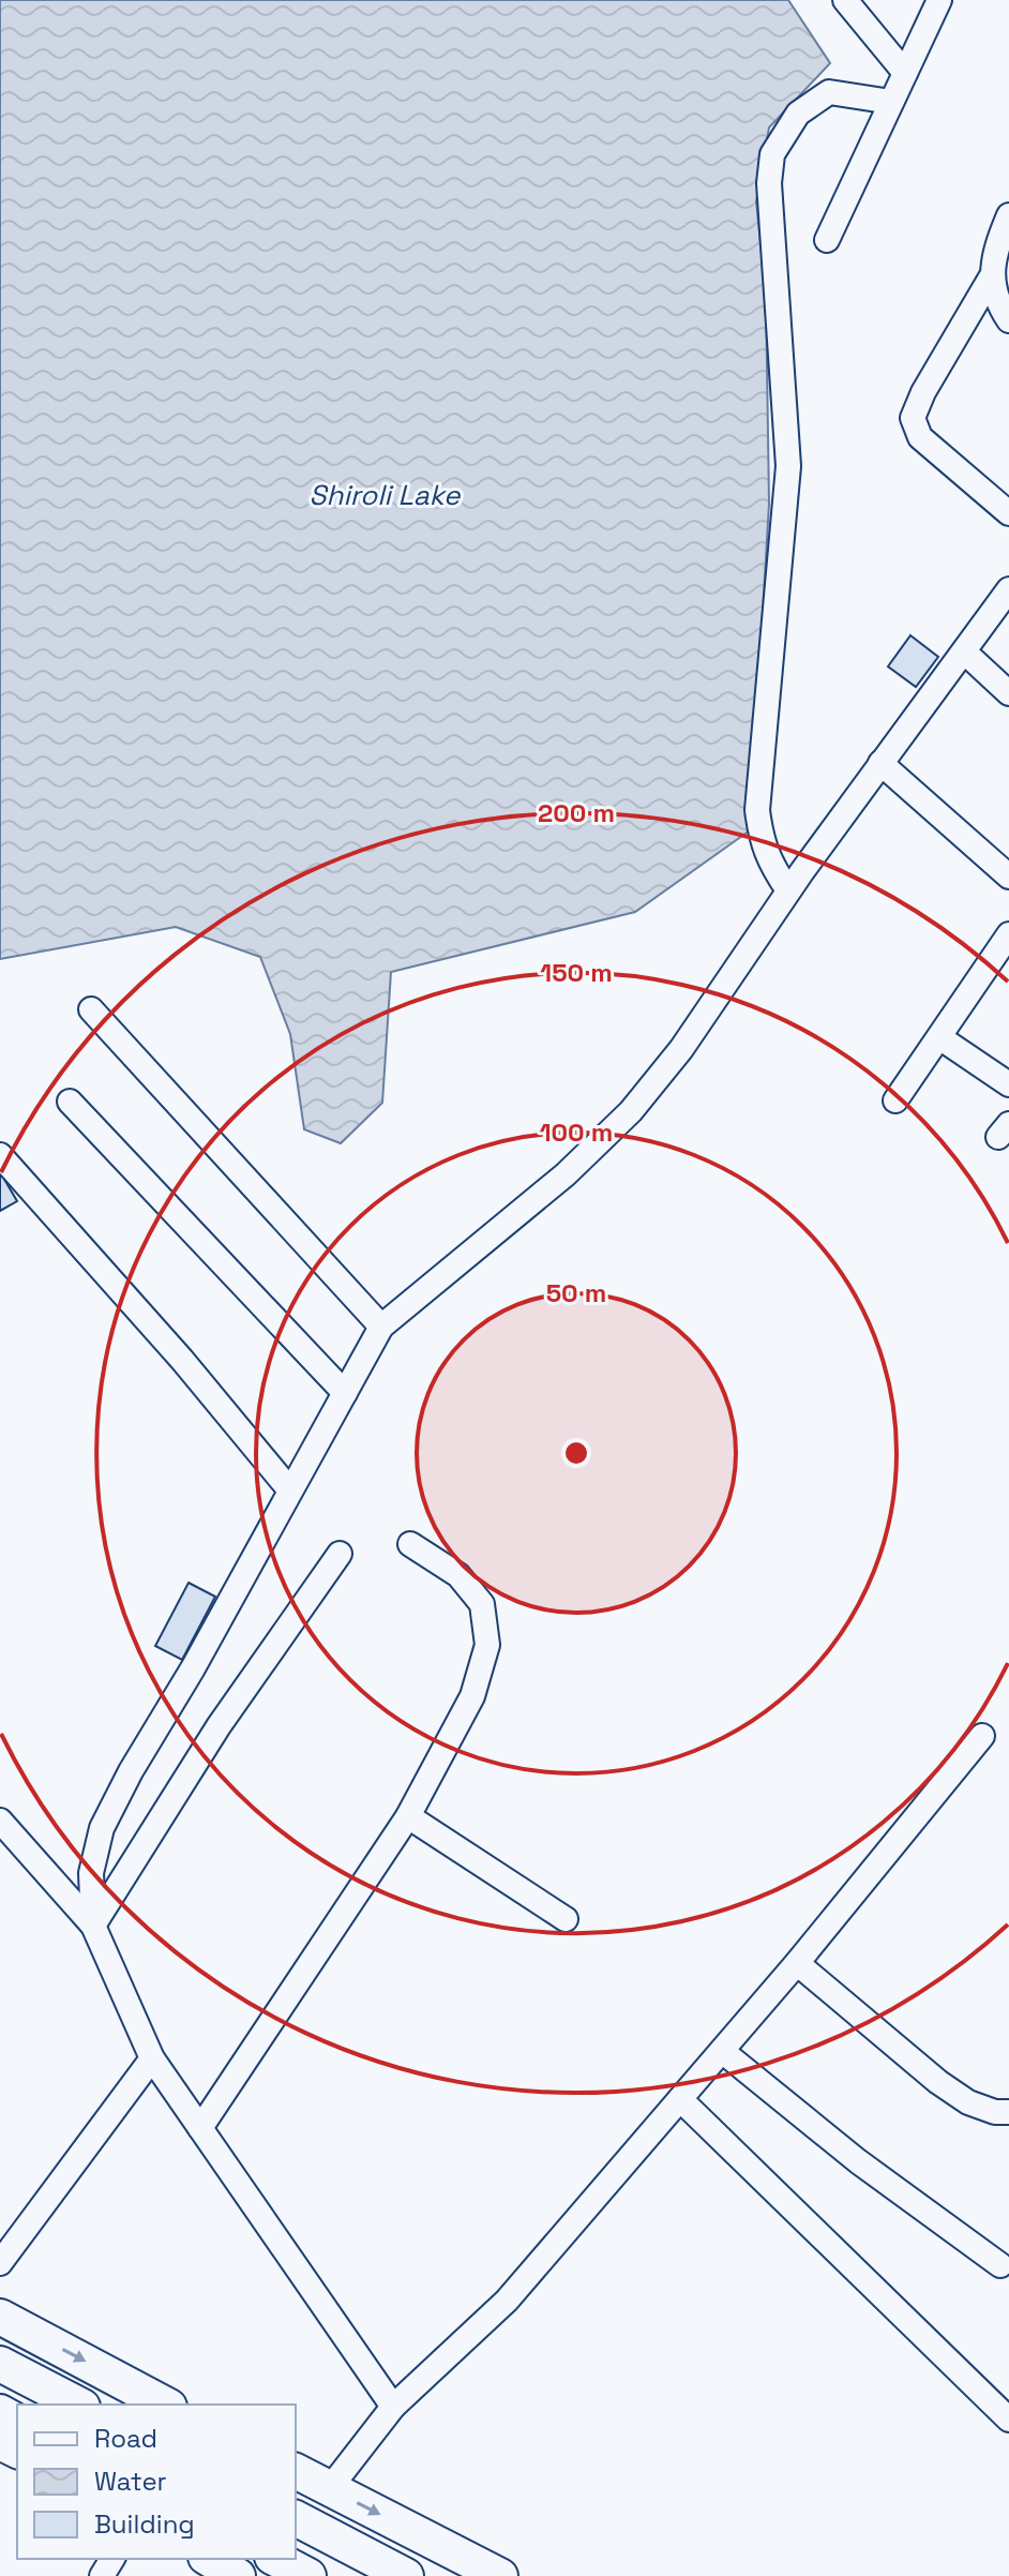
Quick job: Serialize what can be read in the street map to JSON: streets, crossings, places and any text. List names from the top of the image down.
{
  "water": ["Shiroli Lake"],
  "legend": ["Road", "Water", "Building"],
  "rings": [
    "200 m",
    "150 m",
    "100 m",
    "50 m"
  ]
}
